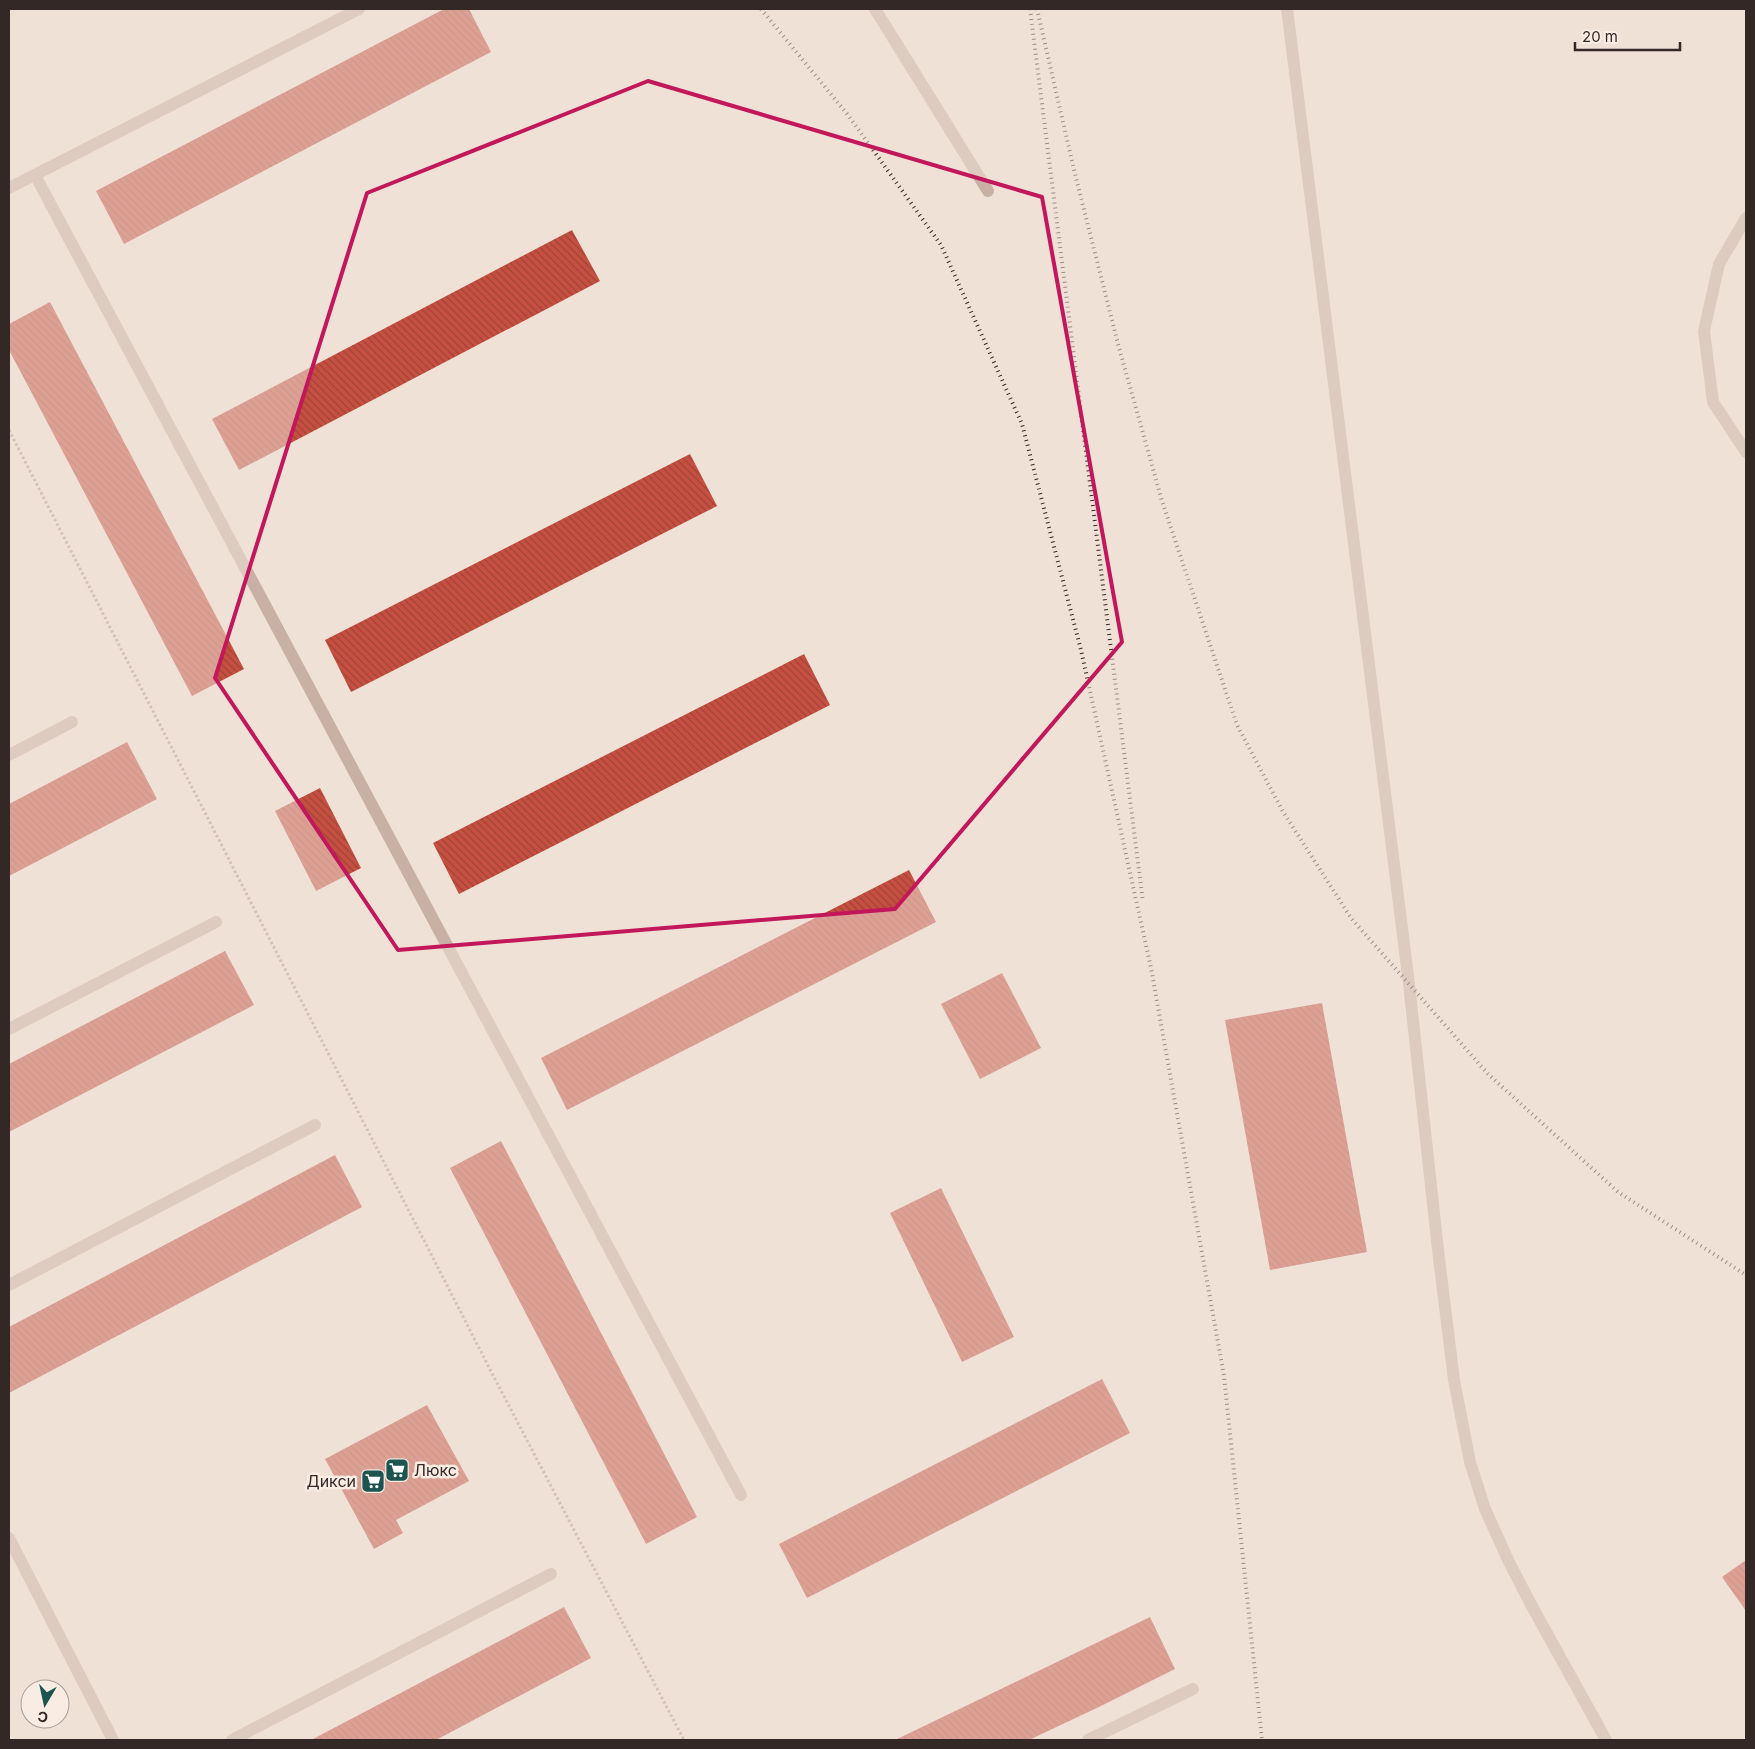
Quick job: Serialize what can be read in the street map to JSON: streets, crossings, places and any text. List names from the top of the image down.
{
  "places": {
    "supermarket": ["Люкс", "Дикси"]
  },
  "scale_bar": "20 m",
  "north": "bottom"
}
